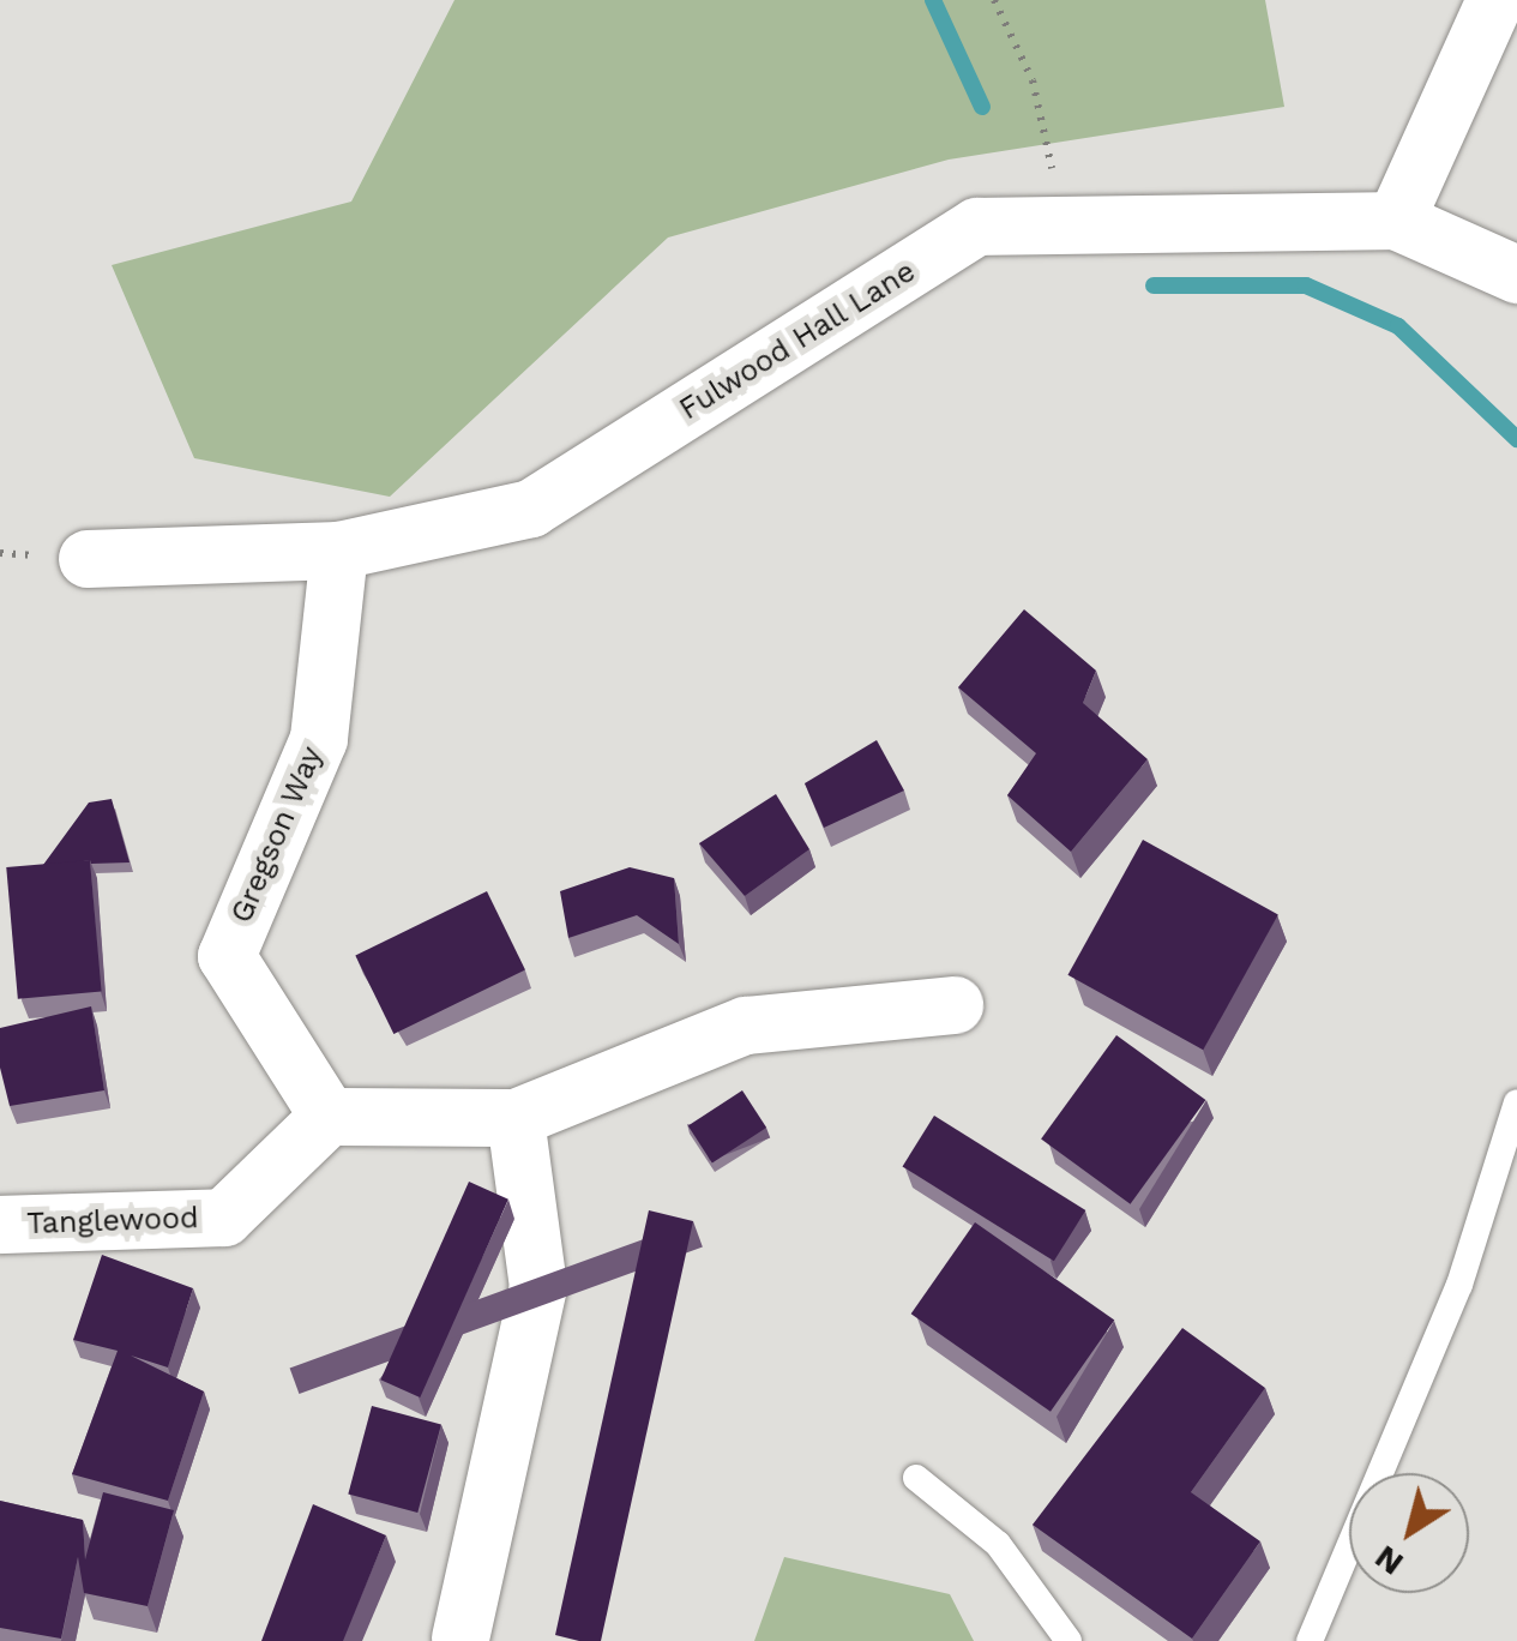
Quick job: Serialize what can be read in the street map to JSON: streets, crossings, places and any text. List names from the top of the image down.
{
  "streets": {
    "street": ["Fulwood Hall Lane", "Gregson Way", "Tanglewood"]
  },
  "crossings": [
    ["Fulwood Hall Lane", "Gregson Way"],
    ["Gregson Way", "Tanglewood"]
  ],
  "north": "bottom left"
}
